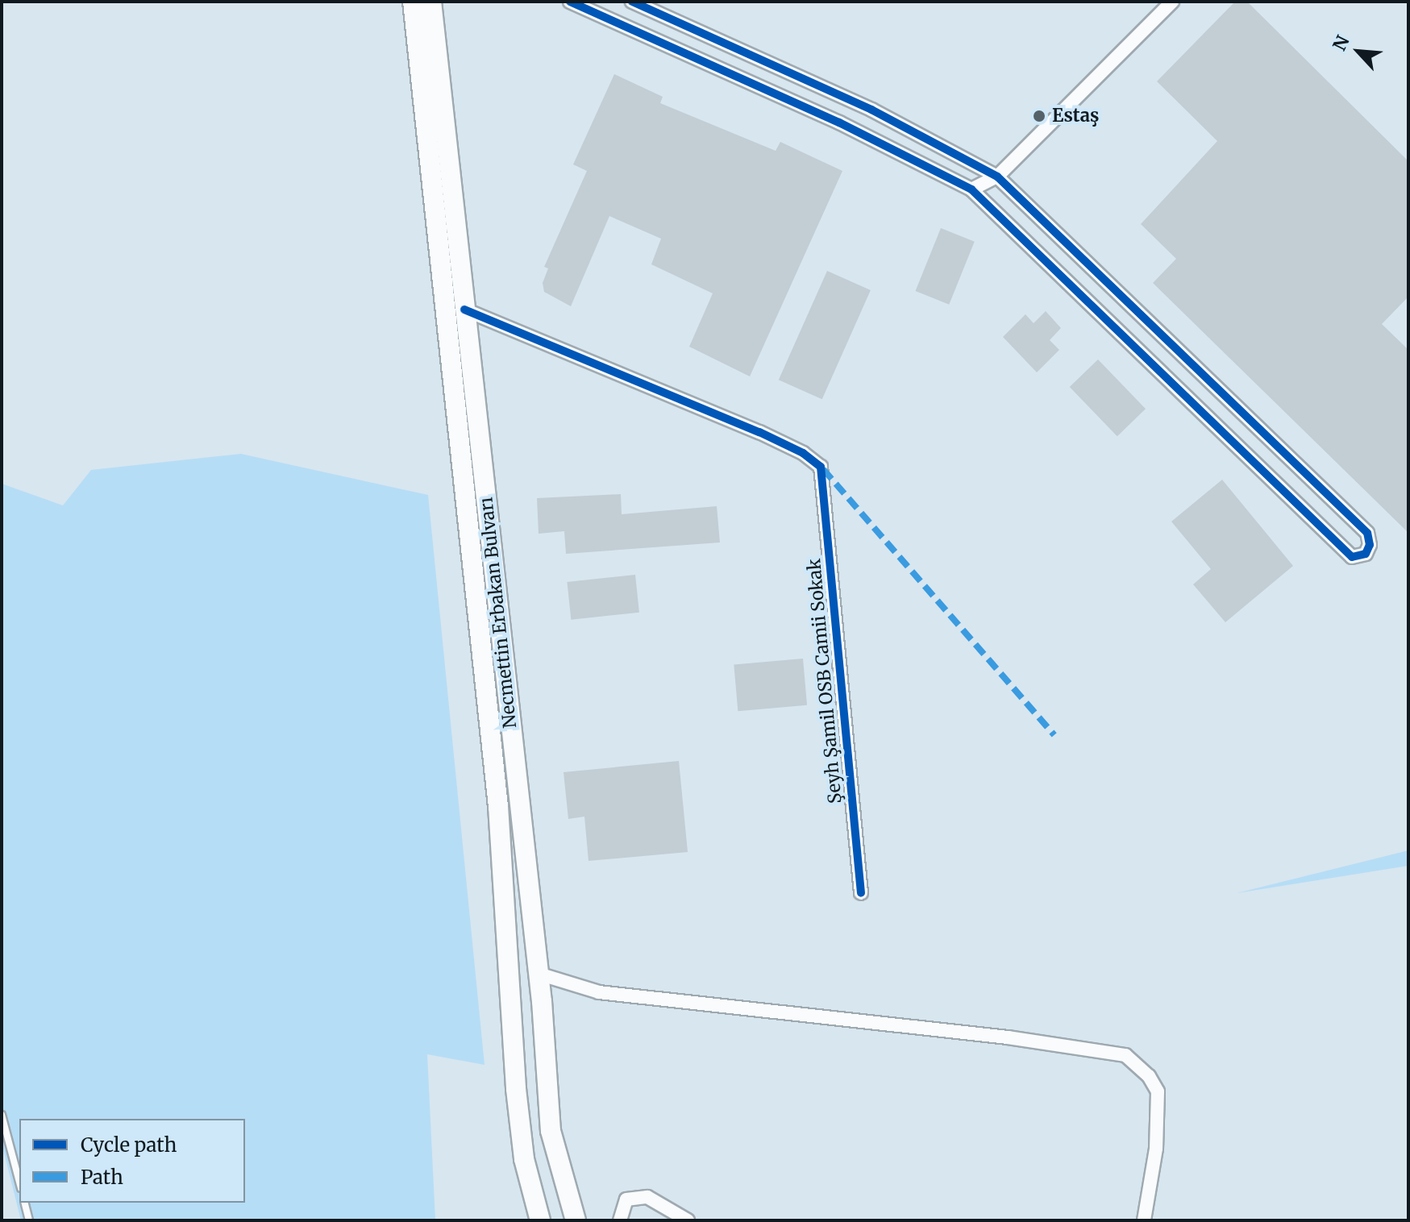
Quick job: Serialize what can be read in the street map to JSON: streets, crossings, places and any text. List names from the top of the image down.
{
  "streets": {
    "main road": ["Necmettin Erbakan Bulvarı"],
    "street": ["Şeyh Şamil OSB Camii Sokak"]
  },
  "crossings": [
    ["Necmettin Erbakan Bulvarı", "Şeyh Şamil OSB Camii Sokak"]
  ],
  "places": ["Estaş"],
  "legend": ["Cycle path", "Path"],
  "north": "top left"
}
